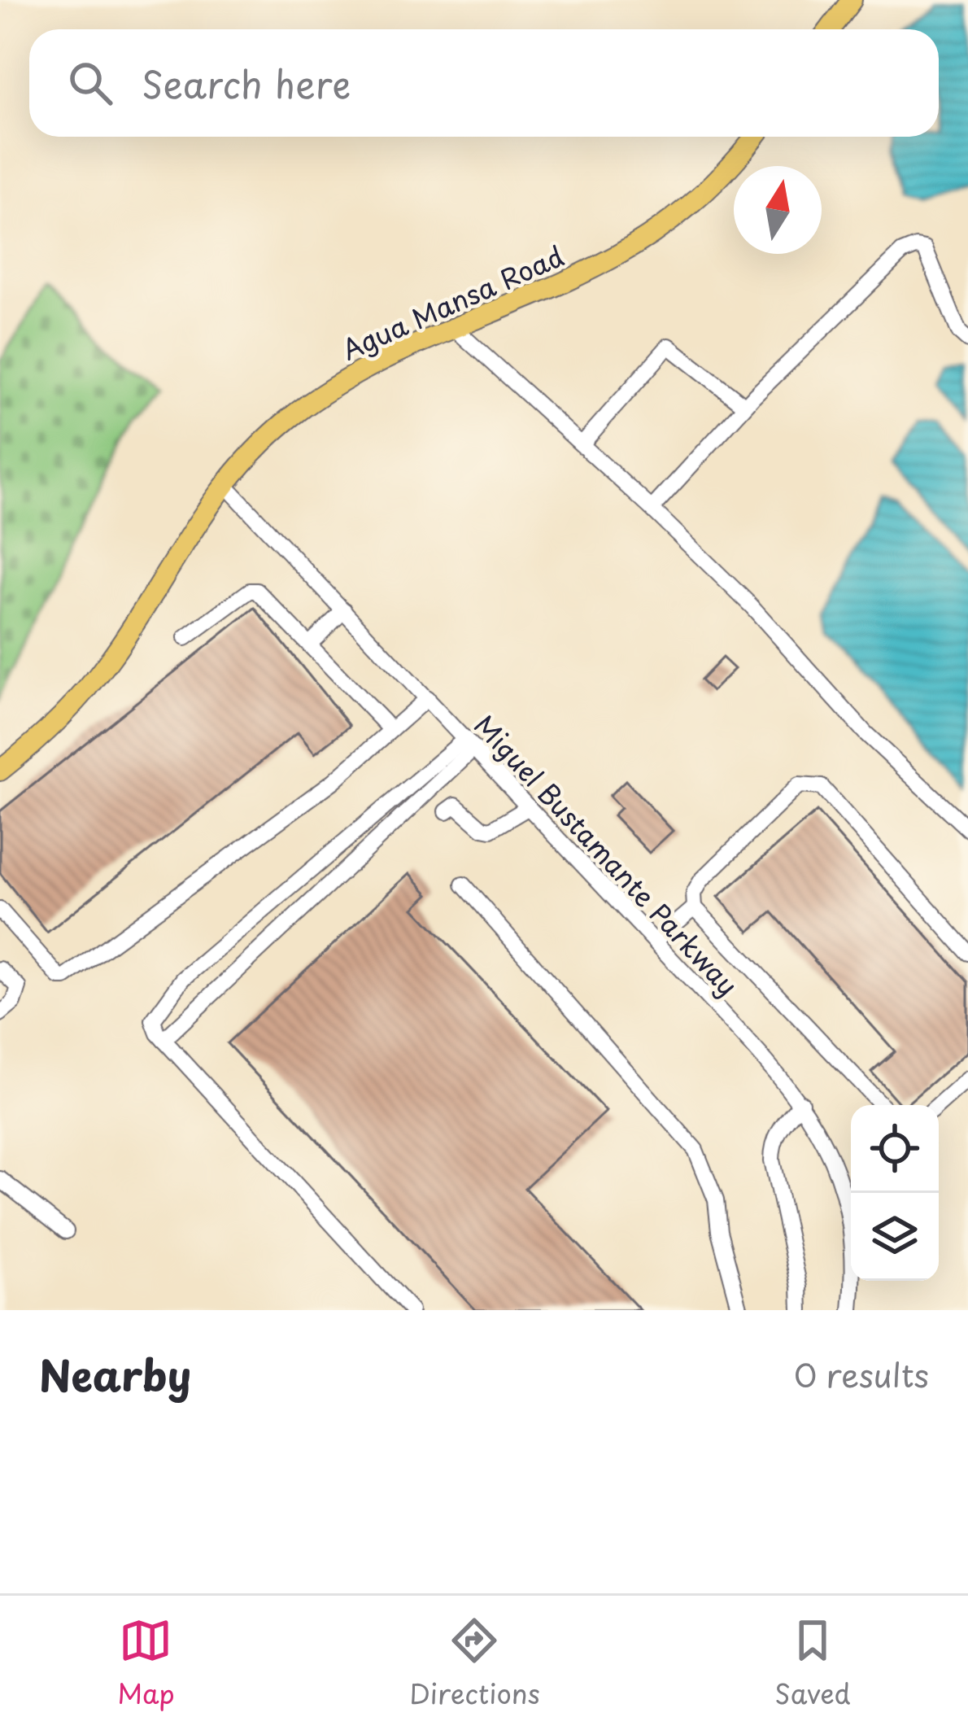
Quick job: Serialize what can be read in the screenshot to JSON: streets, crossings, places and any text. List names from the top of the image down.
{
  "streets": {
    "main road": ["Agua Mansa Road"],
    "street": ["Miguel Bustamante Parkway"]
  },
  "crossings": [
    ["Agua Mansa Road", "Miguel Bustamante Parkway"]
  ],
  "north": "top",
  "page": {
    "search": "Search here",
    "heading": ["Nearby", "0 results"],
    "nav": ["Map", "Directions", "Saved"]
  }
}
